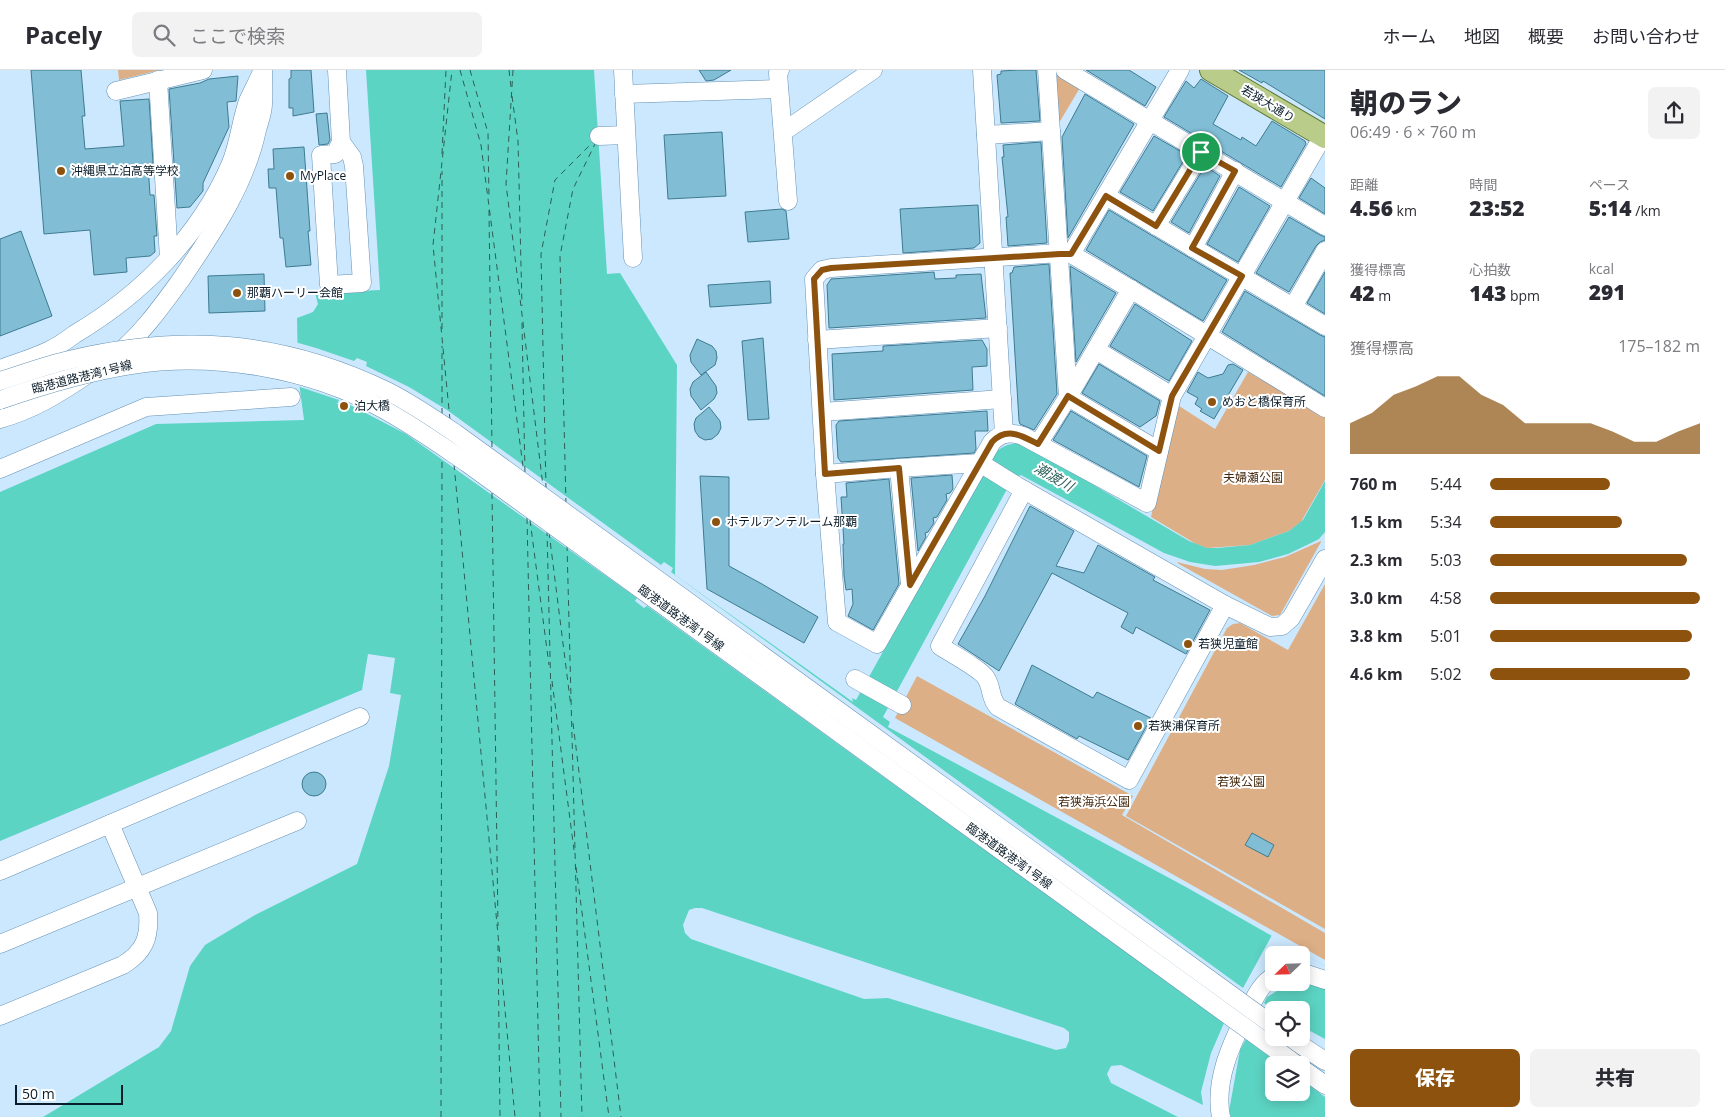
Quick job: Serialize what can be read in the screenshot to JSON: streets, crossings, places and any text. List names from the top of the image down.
{
  "streets": {
    "main road": ["若狭大通り"],
    "street": ["臨港道路港湾1号線"]
  },
  "water": ["潮渡川"],
  "parks": ["夫婦瀬公園", "若狭公園", "若狭海浜公園"],
  "places": [
    "沖縄県立泊高等学校",
    "MyPlace",
    "那覇ハーリー会館",
    "めおと橋保育所",
    "泊大橋",
    "ホテルアンテルーム那覇",
    "若狭児童館",
    "若狭浦保育所"
  ],
  "scale_bar": "50 m",
  "north": "bottom left",
  "page": {
    "header": "Pacely",
    "search": "ここで検索",
    "nav": [
      "ホーム",
      "地図",
      "概要",
      "お問い合わせ"
    ],
    "heading": ["朝のラン", "06:49 · 6 × 760 m"],
    "stats": [
      ["距離", "4.56 km"],
      ["時間", "23:52"],
      ["ペース", "5:14 /km"],
      ["獲得標高", "42 m"],
      ["心拍数", "143 bpm"],
      ["kcal", "291"]
    ],
    "chart": ["獲得標高", "175–182 m"],
    "list": [
      {
        "name": "760 m",
        "note": "5:44"
      },
      {
        "name": "1.5 km",
        "note": "5:34"
      },
      {
        "name": "2.3 km",
        "note": "5:03"
      },
      {
        "name": "3.0 km",
        "note": "4:58"
      },
      {
        "name": "3.8 km",
        "note": "5:01"
      },
      {
        "name": "4.6 km",
        "note": "5:02"
      }
    ],
    "buttons": ["保存", "共有"],
    "scale": "50 m"
  }
}
